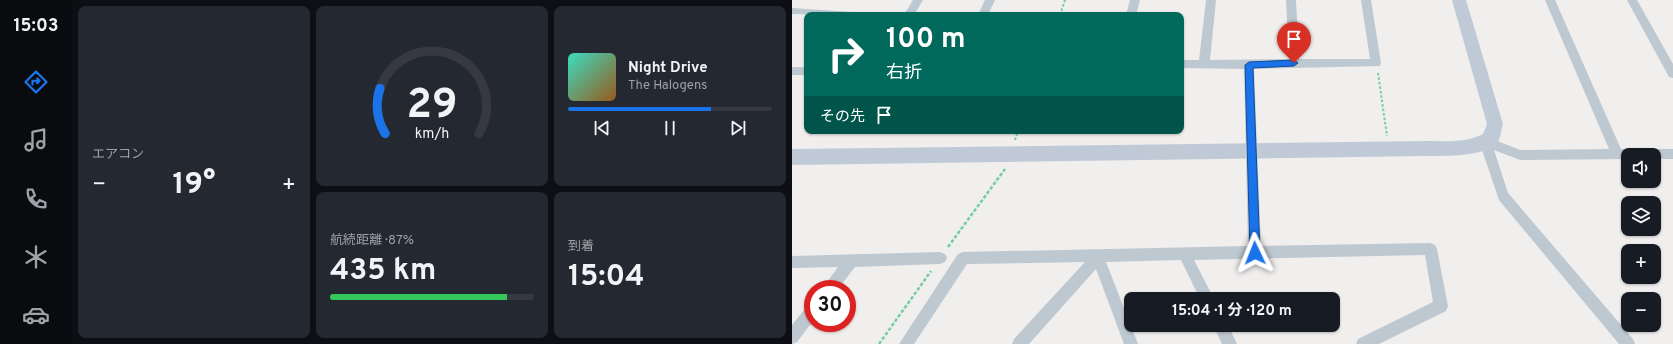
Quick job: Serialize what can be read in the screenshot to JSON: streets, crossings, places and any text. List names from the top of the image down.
{
  "page": {
    "tabs": "15:03",
    "tile": [
      "エアコン",
      ["航続距離 · 87%", "435 km"],
      ["到着", "15:04"]
    ],
    "turn": ["100 m", "右折"],
    "song": ["Night Drive", "The Halogens"],
    "then": "その先",
    "map_buttons": ["+", "−"],
    "heat": ["−", "19°", "+"],
    "limit": "30",
    "trip": "15:04 · 1 分 · 120 m",
    "gauge": ["29", "km/h"]
  }
}
